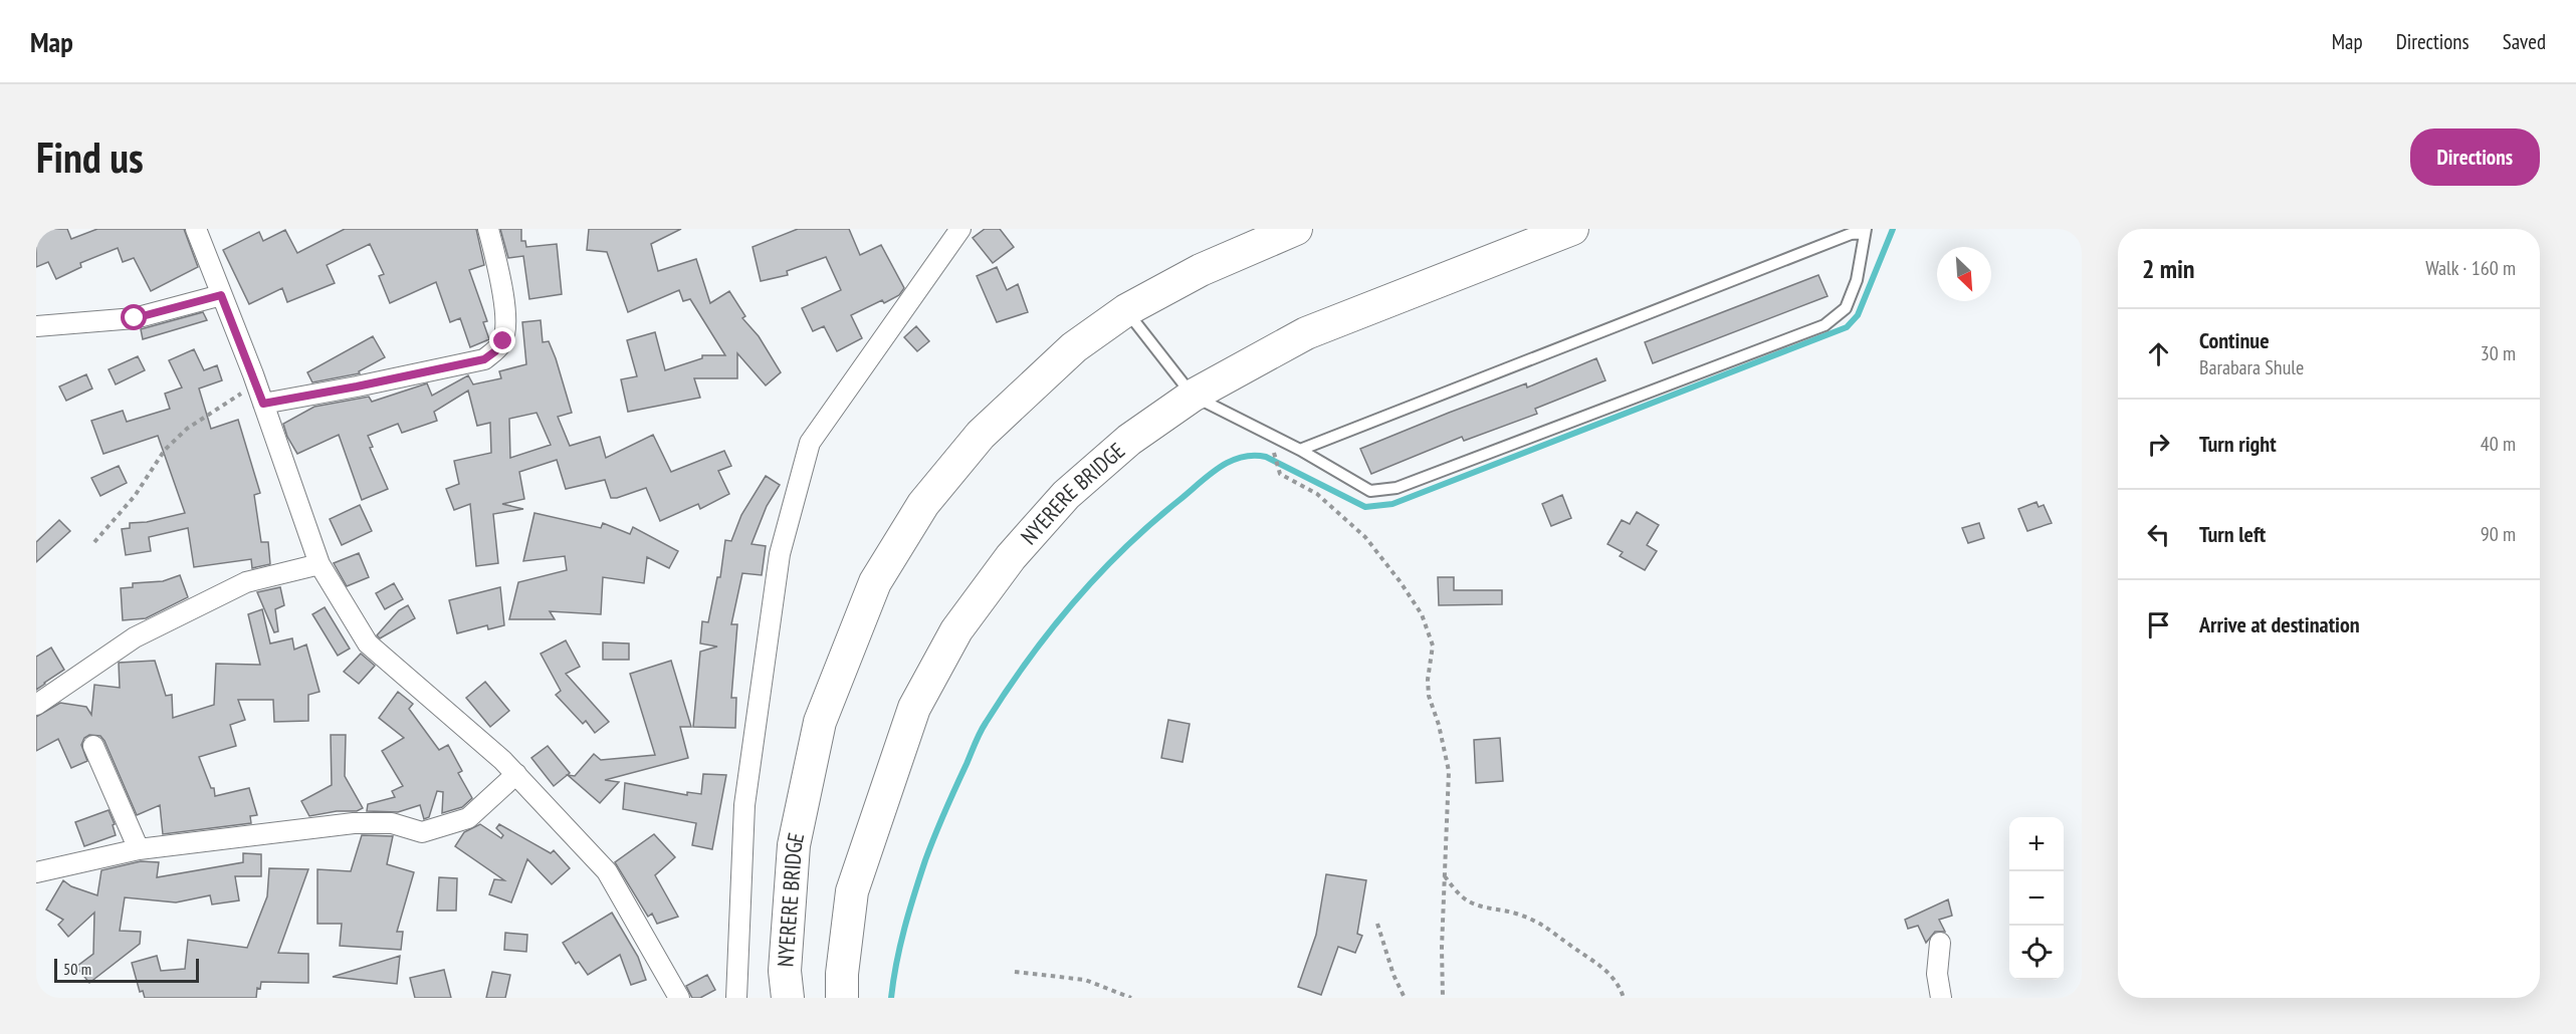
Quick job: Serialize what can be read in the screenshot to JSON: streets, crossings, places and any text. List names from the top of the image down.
{
  "streets": {
    "main road": ["NYERERE BRIDGE"]
  },
  "scale_bar": "50 m",
  "north": "bottom right",
  "page": {
    "header": "Map",
    "nav": ["Map", "Directions", "Saved"],
    "buttons": "Directions",
    "title": "Find us",
    "heading": ["2 min", "Walk · 160 m"],
    "list": [
      ["Continue", "Barabara Shule", "30 m"],
      ["Turn right", "40 m"],
      ["Turn left", "90 m"],
      "Arrive at destination"
    ],
    "map_buttons": ["+", "−"],
    "scale": "50 m"
  }
}
